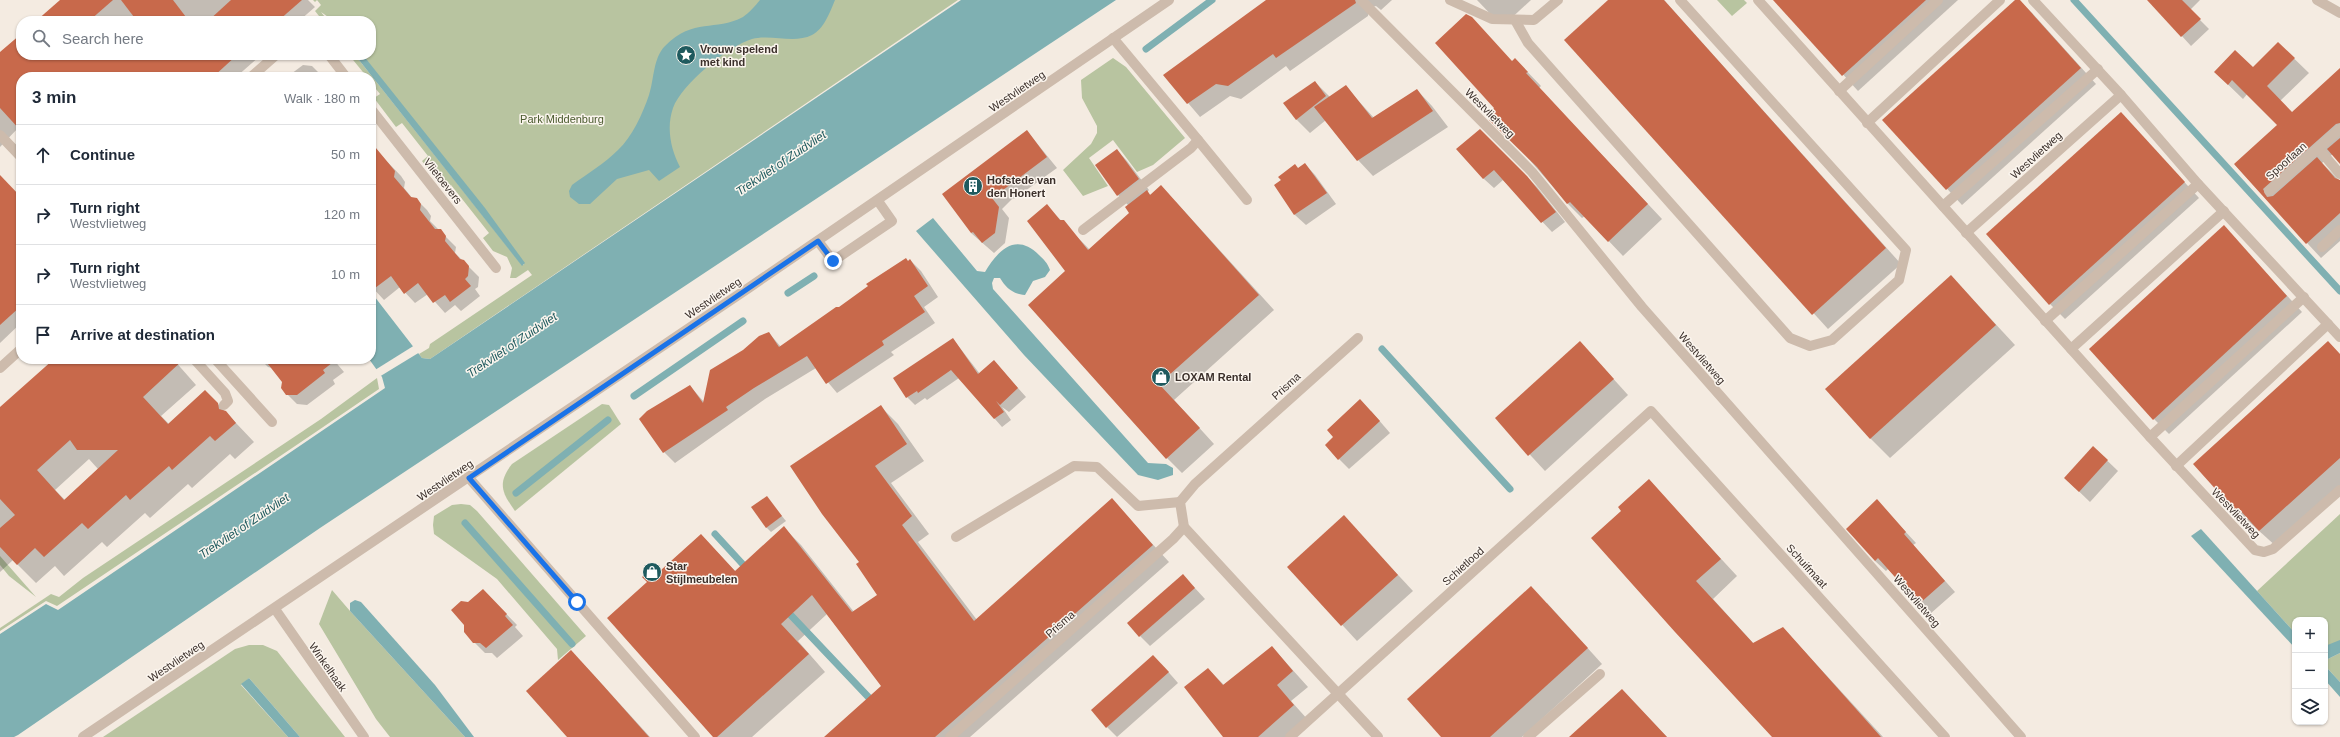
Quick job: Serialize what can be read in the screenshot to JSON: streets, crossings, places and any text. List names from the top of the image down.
{
  "streets": {
    "street": [
      "Westvlietweg",
      "Spoorlaan",
      "Vlietoevers",
      "Prisma",
      "Schietlood",
      "Schuifmaat",
      "Winkelhaak"
    ]
  },
  "crossings": [
    ["Westvlietweg", "Winkelhaak"],
    ["Schietlood", "Schuifmaat"]
  ],
  "water": ["Trekvliet of Zuidvliet"],
  "parks": ["Park Middenburg"],
  "places": {
    "place": ["Vrouw spelend met kind"],
    "building": ["Hofstede van den Honert"],
    "shop": ["LOXAM Rental", "Star Stijlmeubelen"]
  },
  "page": {
    "search": "Search here",
    "heading": ["3 min", "Walk · 180 m"],
    "list": [
      ["Continue", "50 m"],
      ["Turn right", "Westvlietweg", "120 m"],
      ["Turn right", "Westvlietweg", "10 m"],
      "Arrive at destination"
    ],
    "map_buttons": ["+", "−"]
  }
}
